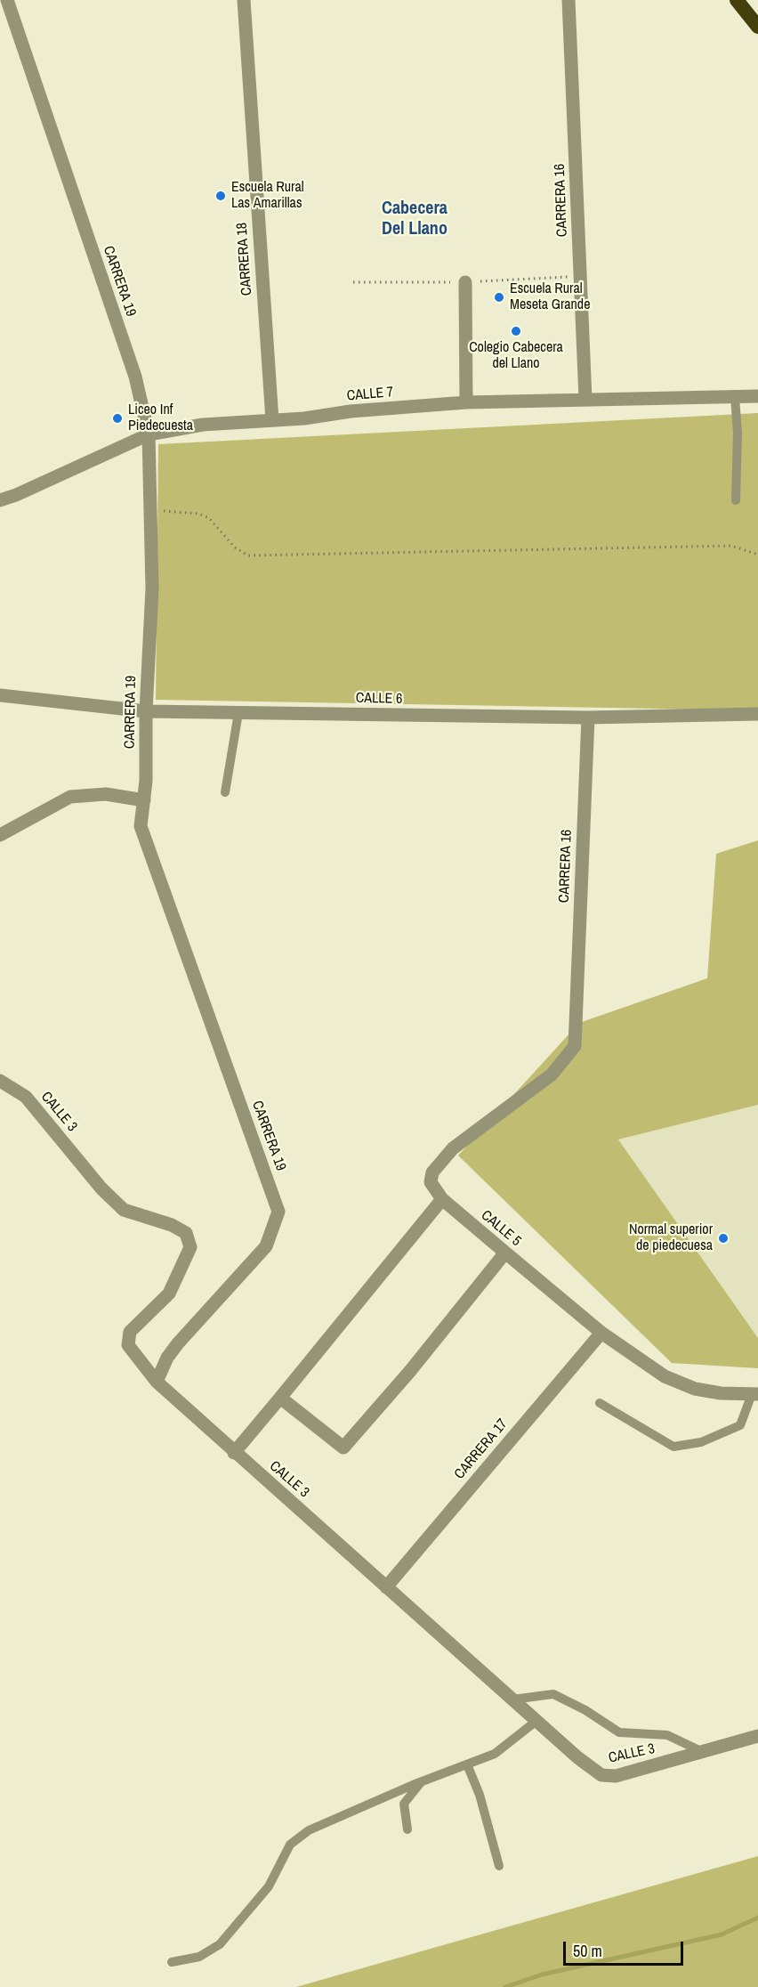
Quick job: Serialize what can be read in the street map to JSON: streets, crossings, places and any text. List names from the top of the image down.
{
  "streets": {
    "street": [
      "CARRERA 16",
      "CARRERA 18",
      "CARRERA 19",
      "CALLE 7",
      "CALLE 6",
      "CALLE 3",
      "CALLE 5",
      "CARRERA 17"
    ]
  },
  "crossings": [
    ["CARRERA 16", "CALLE 7"],
    ["CARRERA 16", "CALLE 6"],
    ["CARRERA 16", "CALLE 5"],
    ["CARRERA 18", "CALLE 7"],
    ["CARRERA 19", "CALLE 7"],
    ["CARRERA 19", "CALLE 6"],
    ["CARRERA 19", "CALLE 3"],
    ["CALLE 3", "CARRERA 17"],
    ["CALLE 5", "CARRERA 17"]
  ],
  "districts": ["Cabecera Del Llano"],
  "places": [
    "Escuela Rural Las Amarillas",
    "Escuela Rural Meseta Grande",
    "Colegio Cabecera del Llano",
    "Liceo Inf Piedecuesta",
    "Normal superior de piedecuesa"
  ],
  "scale_bar": "50 m"
}
